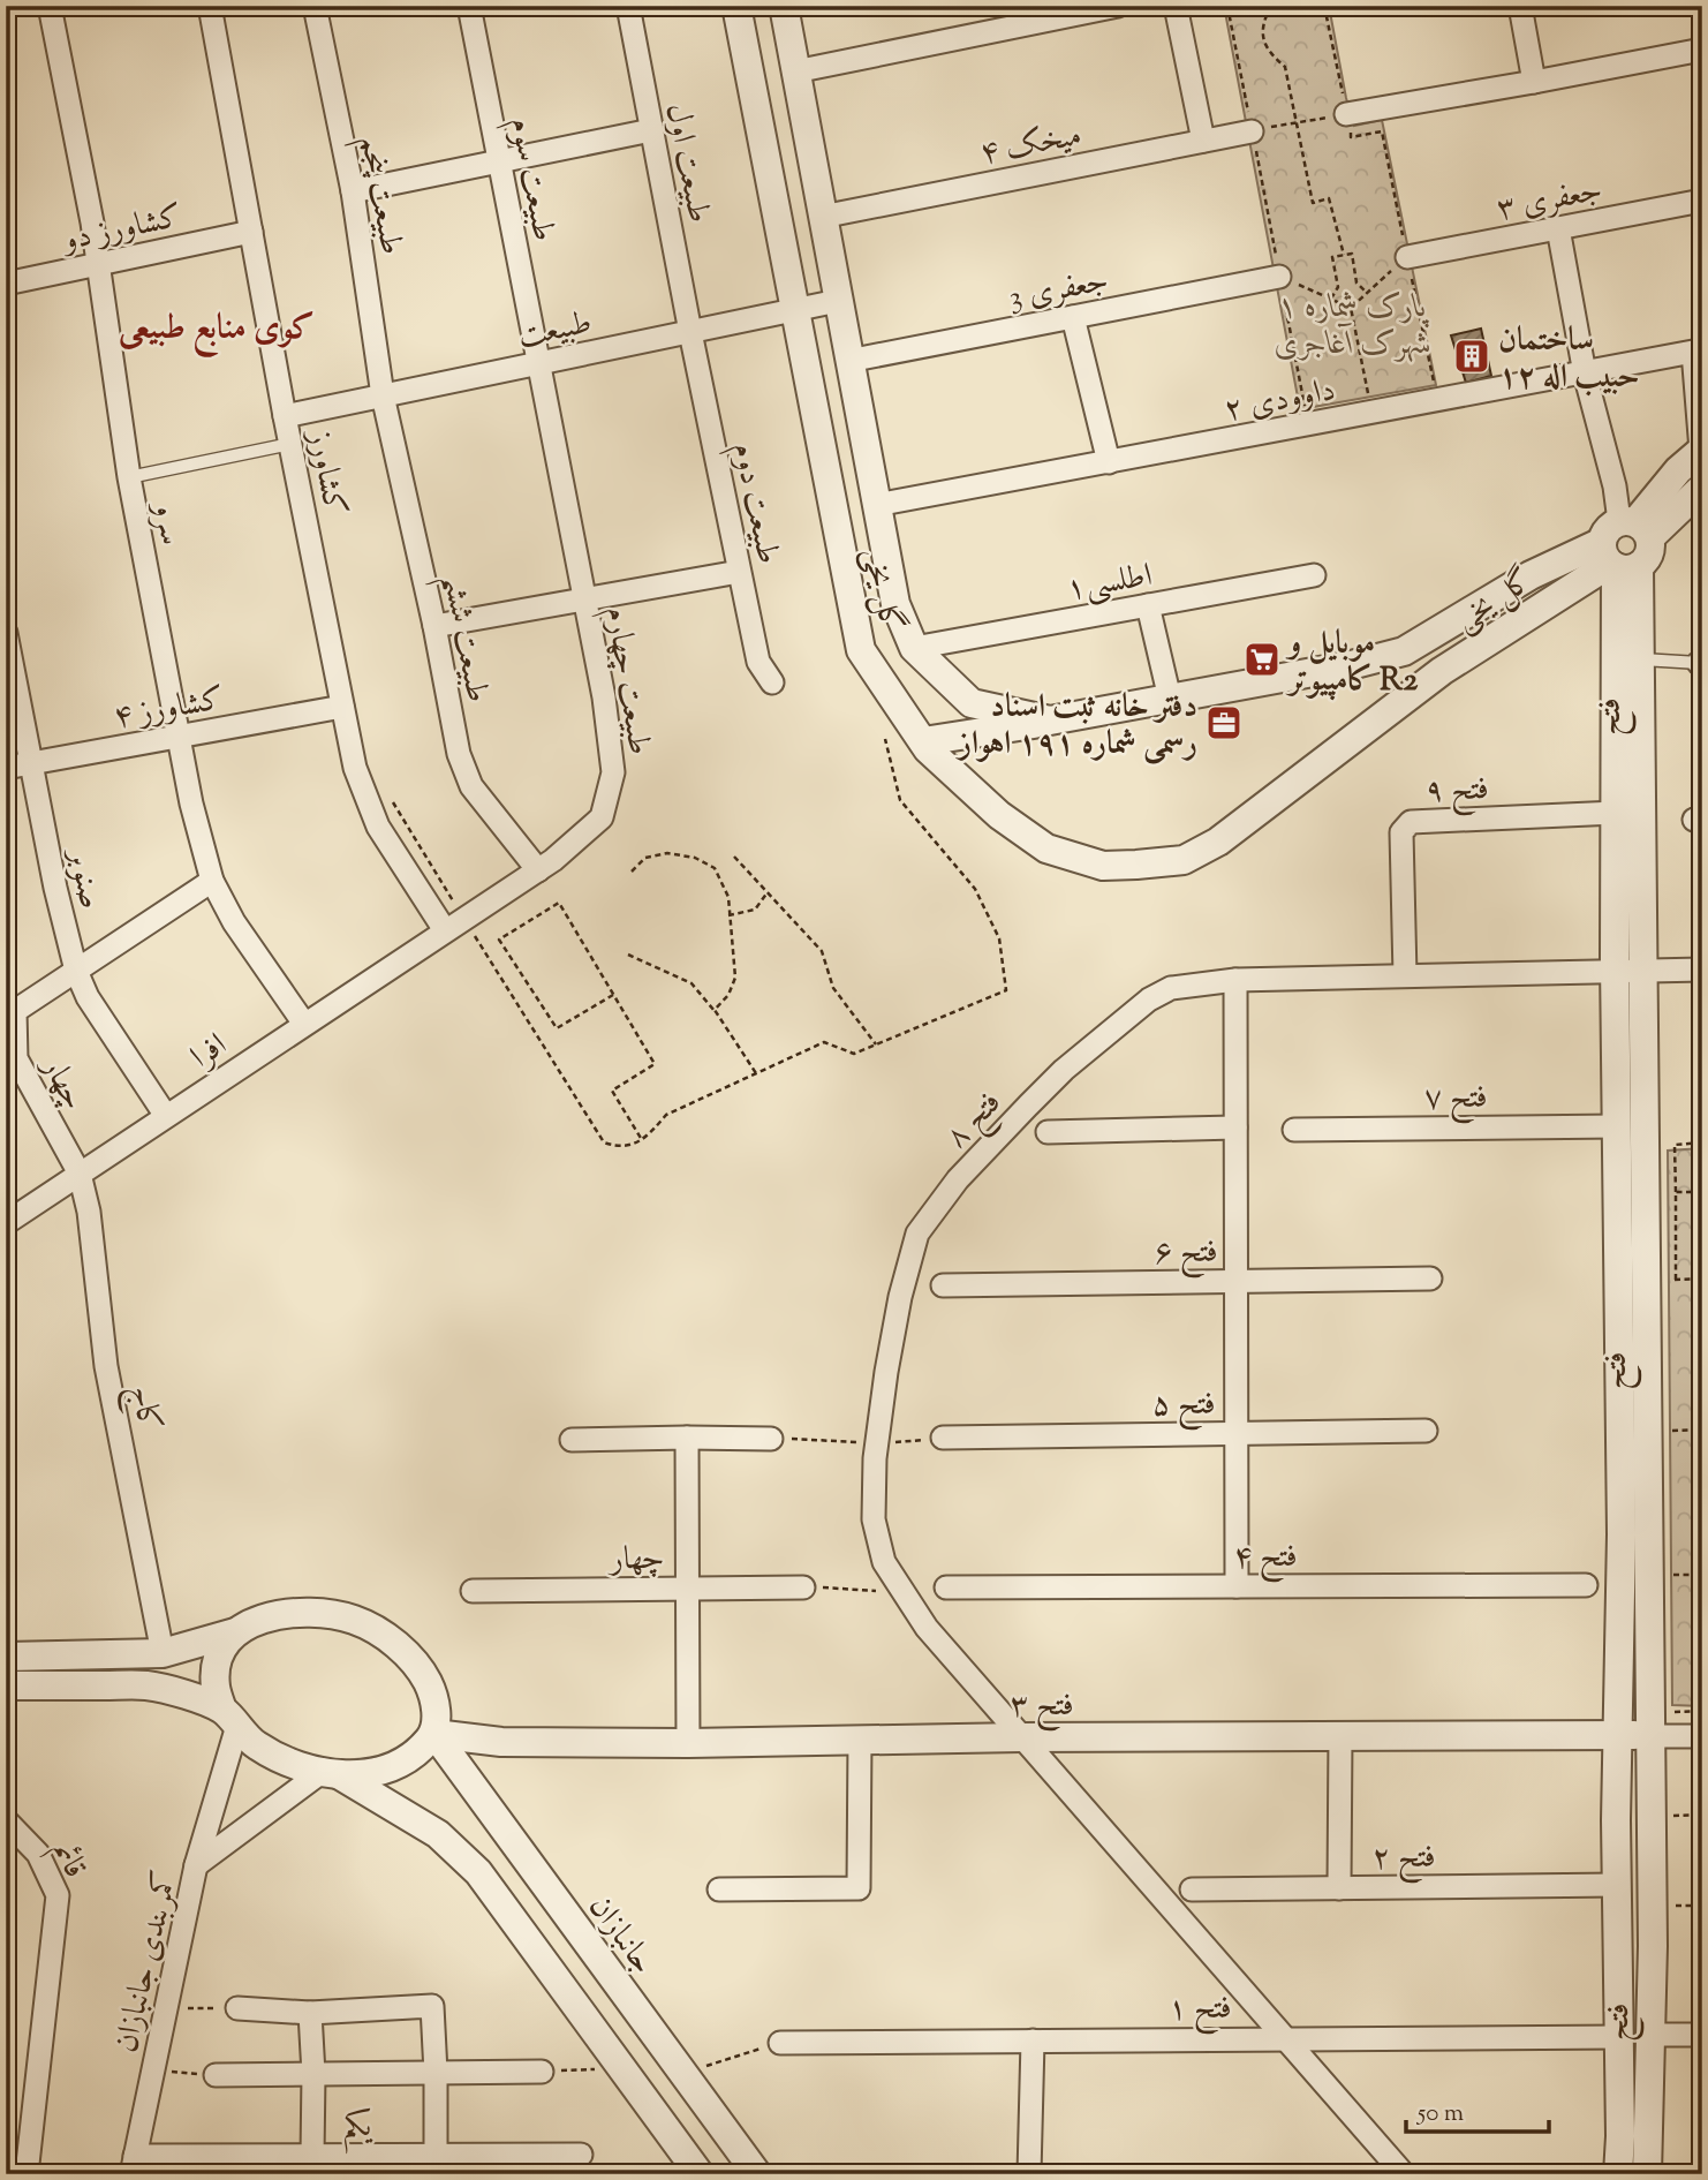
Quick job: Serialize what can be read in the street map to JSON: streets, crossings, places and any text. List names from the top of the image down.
{
  "streets": {
    "street": [
      "میخک ۴",
      "طبیعت اول",
      "طبیعت سوم",
      "طبیعت پنجم",
      "جعفری ۳",
      "کشاورز دو",
      "3 جعفری",
      "طبیعت",
      "داوودی ۲",
      "کشاورز",
      "طبیعت دوم",
      "سرو",
      "اطلسی۱",
      "گل یخی",
      "طبیعت ششم",
      "طبیعت چهارم",
      "کشاورز ۴",
      "فتح",
      "فتح ۹",
      "صنوبر",
      "افرا",
      "چهار",
      "فتح ۷",
      "فتح ۸",
      "فتح ۶",
      "فتح ۵",
      "کاج",
      "فتح ۴",
      "فتح ۳",
      "فتح ۲",
      "قائم",
      "جانبازان",
      "کمربندی جانبازان",
      "فتح ۱",
      "یکم"
    ]
  },
  "crossings": [
    ["میخک ۴", "گل یخی"],
    ["طبیعت اول", "طبیعت"],
    ["طبیعت اول", "طبیعت دوم"],
    ["طبیعت سوم", "طبیعت"],
    ["طبیعت سوم", "طبیعت چهارم"],
    ["طبیعت پنجم", "طبیعت"],
    ["طبیعت پنجم", "طبیعت ششم"],
    ["کشاورز دو", "کشاورز"],
    ["کشاورز دو", "سرو"],
    ["3 جعفری", "گل یخی"],
    ["طبیعت", "کشاورز"],
    ["طبیعت", "طبیعت دوم"],
    ["طبیعت", "گل یخی"],
    ["طبیعت", "طبیعت ششم"],
    ["طبیعت", "طبیعت چهارم"],
    ["داوودی ۲", "گل یخی"],
    ["کشاورز", "طبیعت چهارم"],
    ["کشاورز", "کشاورز ۴"],
    ["کشاورز", "افرا"],
    ["سرو", "کشاورز ۴"],
    ["سرو", "افرا"],
    ["سرو", "چهار"],
    ["اطلسی۱", "گل یخی"],
    ["گل یخی", "فتح"],
    ["طبیعت ششم", "طبیعت چهارم"],
    ["طبیعت چهارم", "افرا"],
    ["کشاورز ۴", "صنوبر"],
    ["فتح", "فتح ۹"],
    ["فتح", "فتح ۷"],
    ["فتح", "فتح ۸"],
    ["فتح", "فتح ۳"],
    ["فتح", "فتح ۲"],
    ["فتح", "فتح ۱"],
    ["فتح ۹", "فتح ۸"],
    ["صنوبر", "افرا"],
    ["صنوبر", "چهار"],
    ["افرا", "چهار"],
    ["افرا", "کاج"],
    ["چهار", "کاج"],
    ["فتح ۸", "فتح ۳"],
    ["فتح ۸", "فتح ۱"],
    ["فتح ۳", "جانبازان"],
    ["فتح ۳", "کمربندی جانبازان"],
    ["جانبازان", "کمربندی جانبازان"],
    ["کمربندی جانبازان", "یکم"]
  ],
  "districts": ["کوی منابع طبیعی"],
  "parks": ["پارک شماره ۱ شهرک آغاجری"],
  "places": {
    "building": ["ساختمان حبیب اله ۱۲"],
    "supermarket": ["موبایل و کامپیوتر R2"],
    "office": ["دفتر خانه ثبت اسناد رسمی شماره ۱۹۱ اهواز"]
  },
  "scale_bar": "50 m"
}
